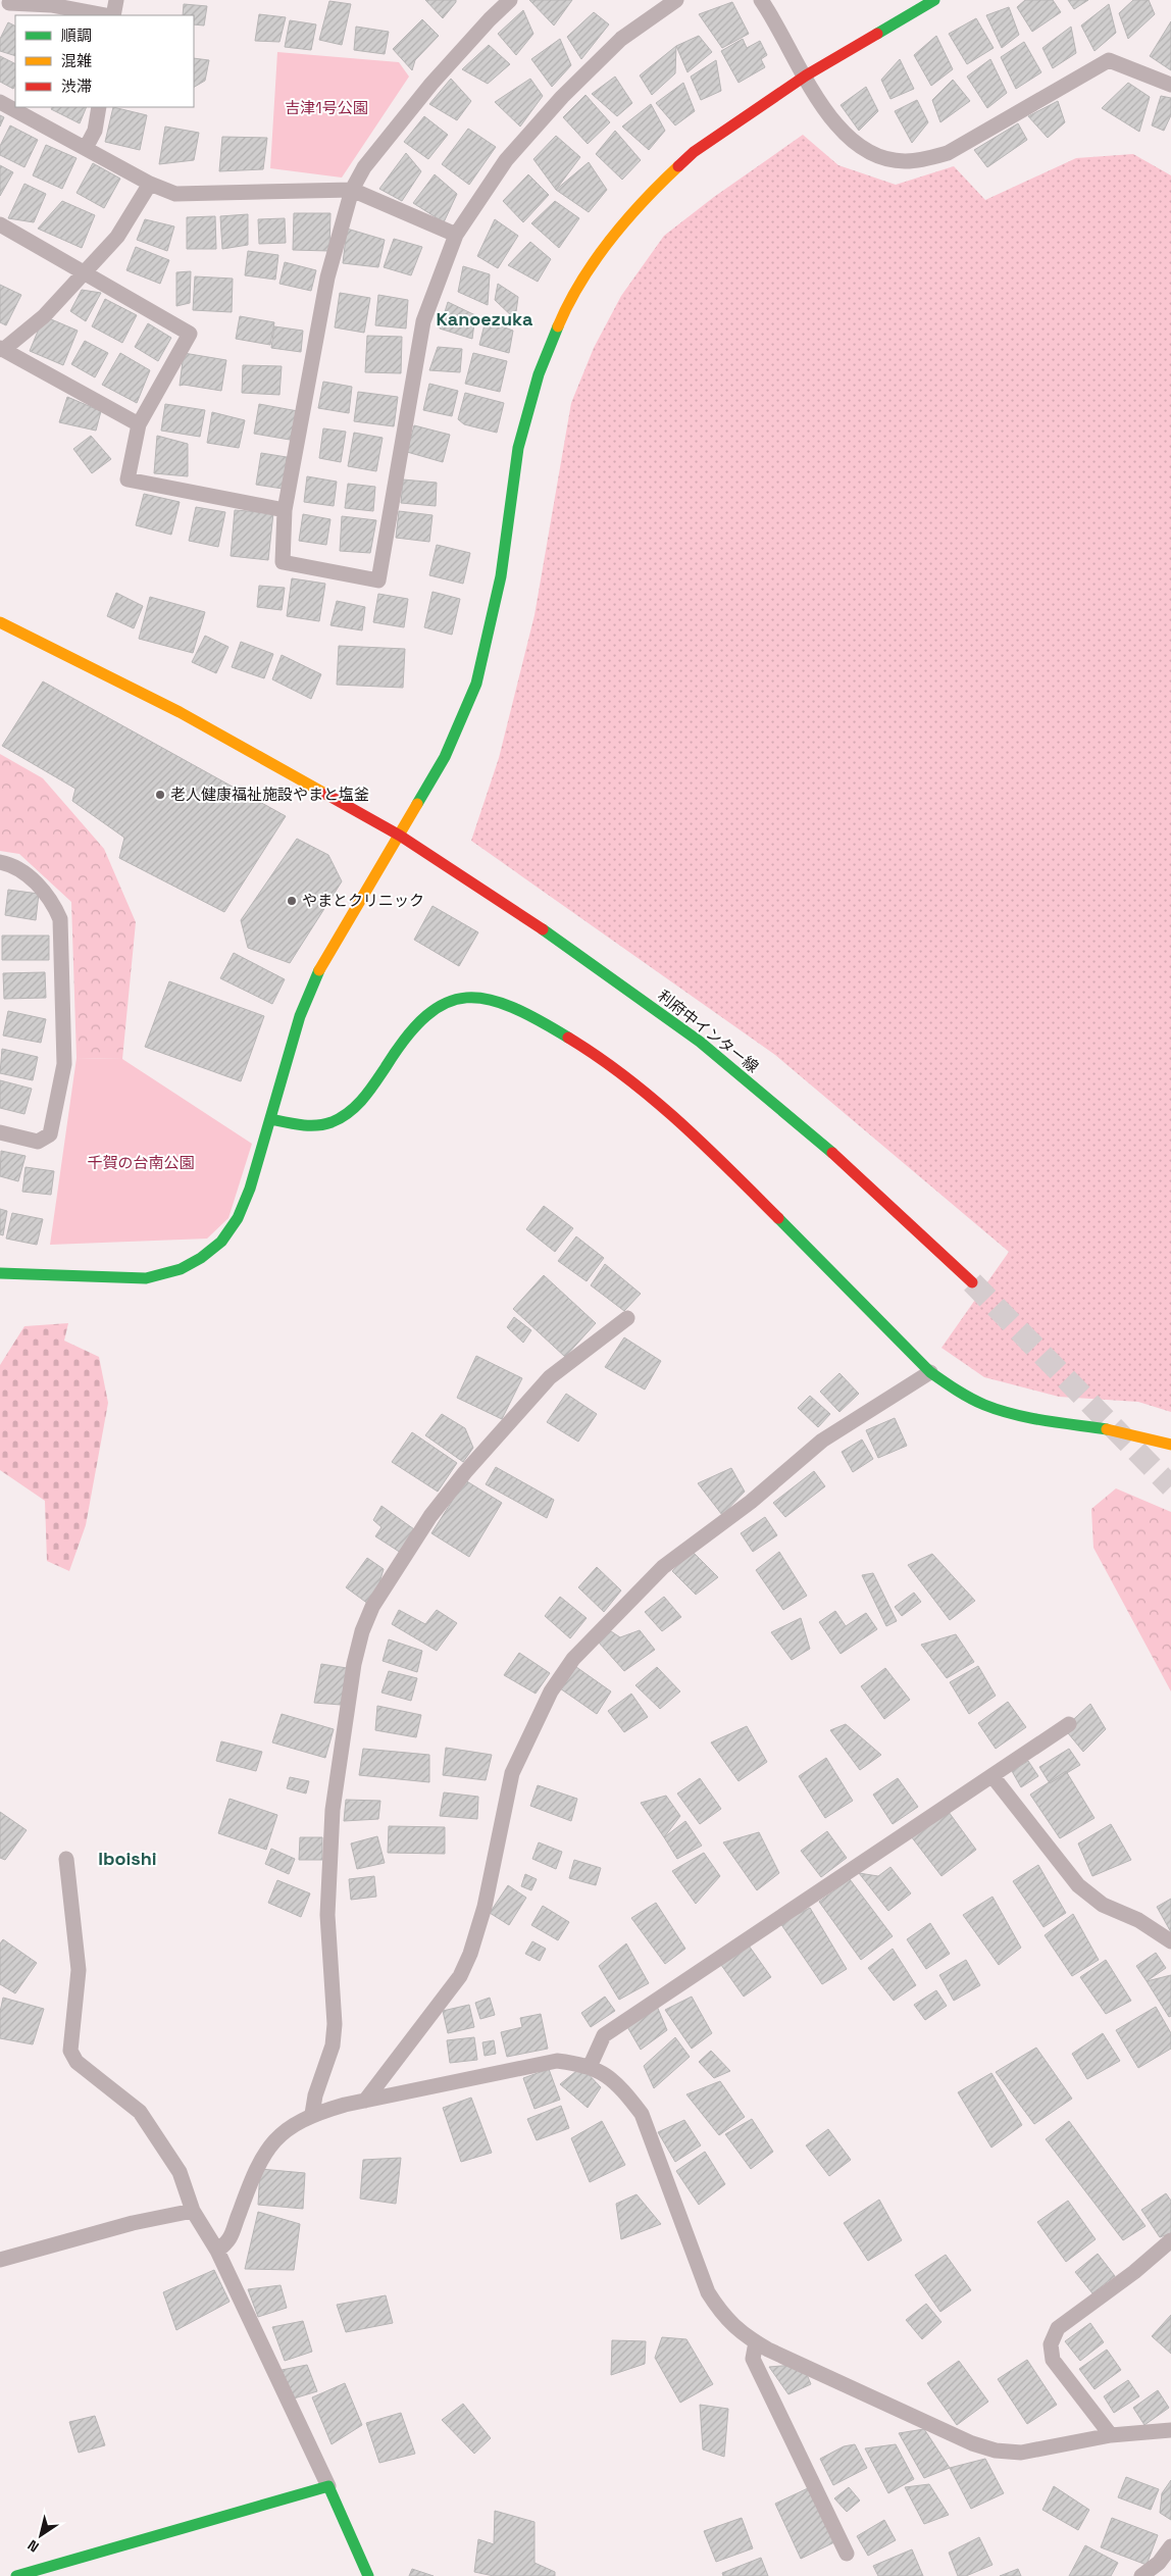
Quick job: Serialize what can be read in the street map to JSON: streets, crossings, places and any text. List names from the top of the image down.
{
  "streets": {
    "street": ["利府中インター線"]
  },
  "districts": ["Kanoezuka", "Iboishi"],
  "parks": ["吉津1号公園", "千賀の台南公園"],
  "places": ["老人健康福祉施設やまと塩釜", "やまとクリニック"],
  "legend": ["順調", "混雑", "渋滞"],
  "north": "bottom left"
}
